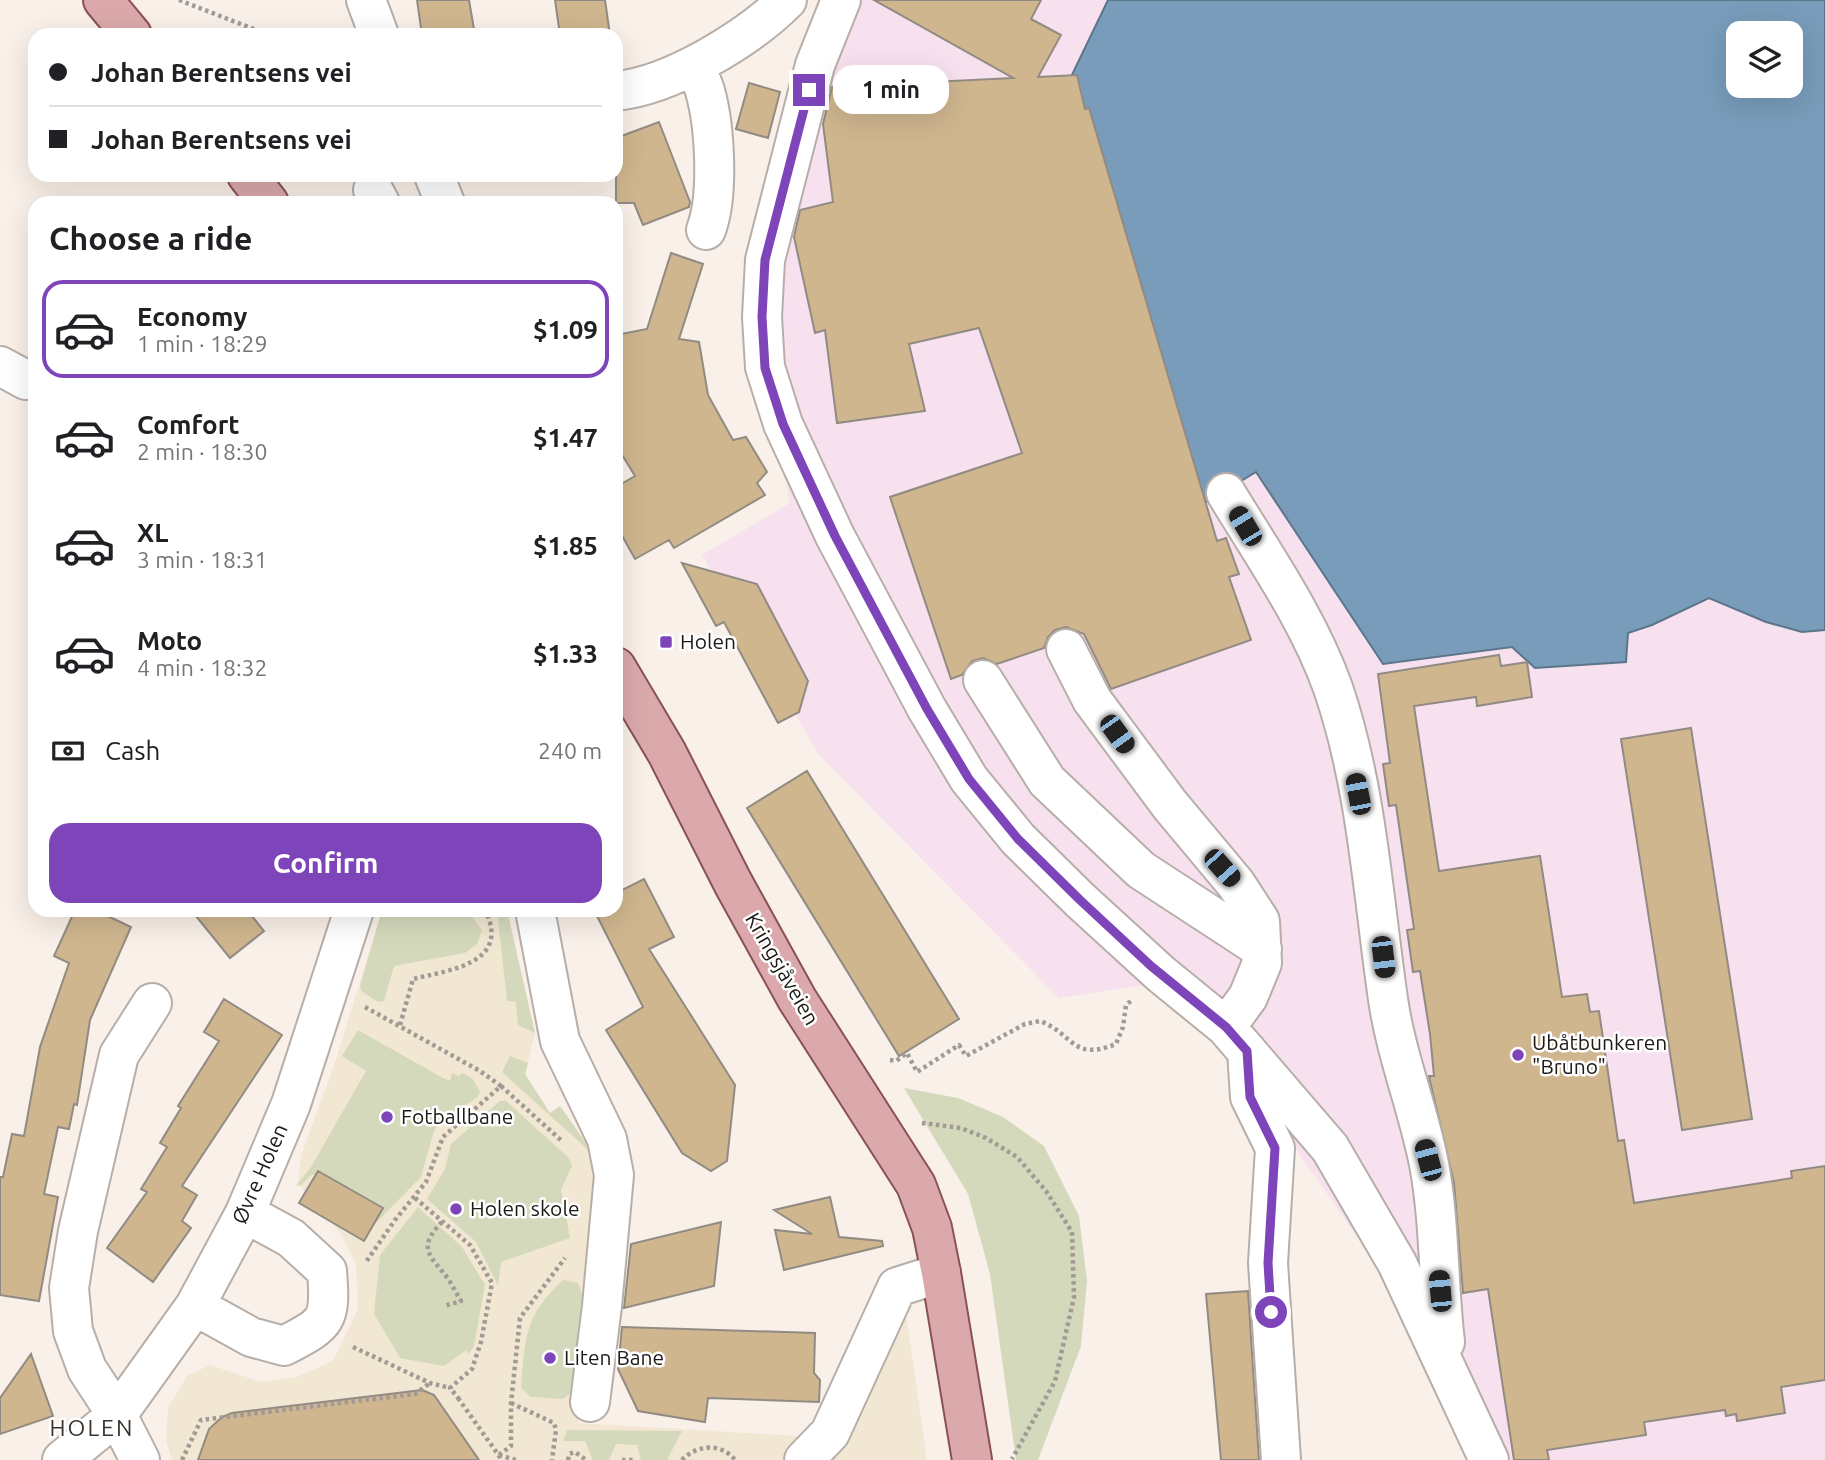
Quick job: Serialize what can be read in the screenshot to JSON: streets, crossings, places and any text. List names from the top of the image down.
{
  "streets": {
    "main road": ["Kringsjåveien"],
    "street": ["Øvre Holen"]
  },
  "districts": ["HOLEN"],
  "places": {
    "transit": ["Holen"],
    "other": [
      "Ubåtbunkeren \"Bruno\"",
      "Fotballbane",
      "Holen skole",
      "Liten Bane"
    ]
  },
  "page": {
    "banner": ["Johan Berentsens vei", "Johan Berentsens vei"],
    "bubble": "1 min",
    "heading": "Choose a ride",
    "list": [
      {
        "name": "Economy",
        "note": "1 min · 18:29",
        "value": "$1.09"
      },
      {
        "name": "Comfort",
        "note": "2 min · 18:30",
        "value": "$1.47"
      },
      {
        "name": "XL",
        "note": "3 min · 18:31",
        "value": "$1.85"
      },
      {
        "name": "Moto",
        "note": "4 min · 18:32",
        "value": "$1.33"
      }
    ],
    "pay": ["Cash", "240 m"],
    "buttons": "Confirm"
  }
}
